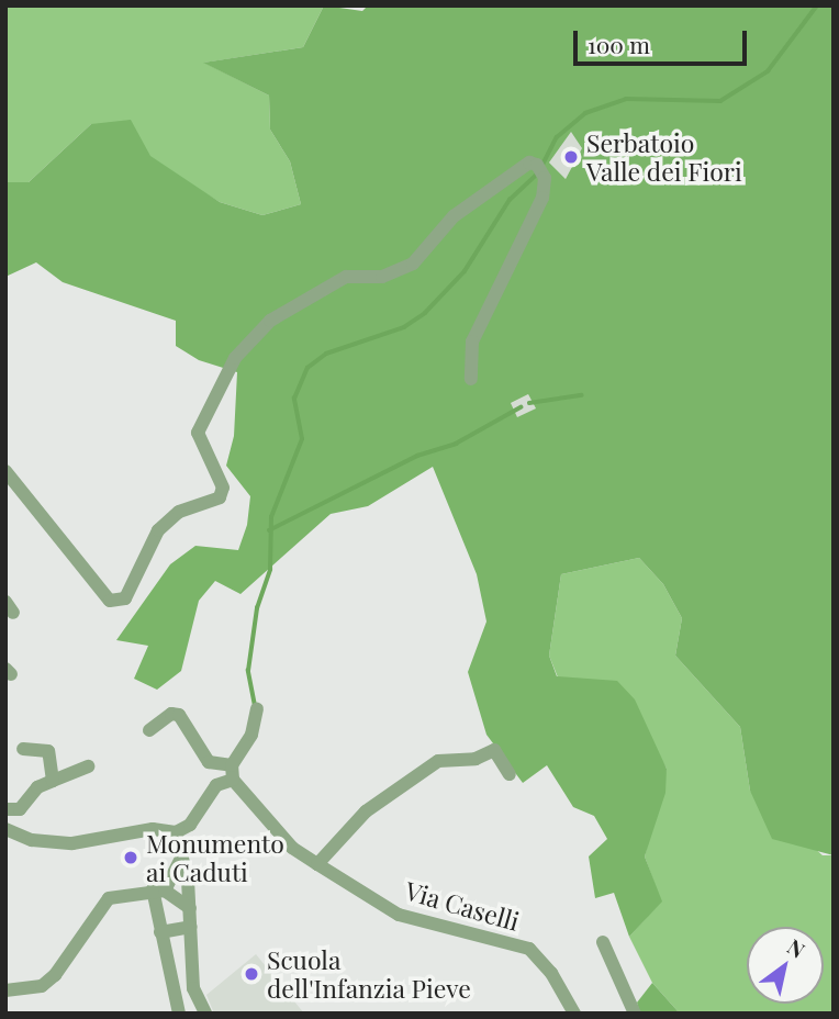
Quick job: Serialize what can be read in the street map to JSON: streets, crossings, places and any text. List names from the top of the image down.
{
  "streets": {
    "street": ["Via Caselli"]
  },
  "places": ["Serbatoio Valle dei Fiori", "Monumento ai Caduti", "Scuola dell'Infanzia Pieve"],
  "scale_bar": "100 m",
  "north": "top right"
}
